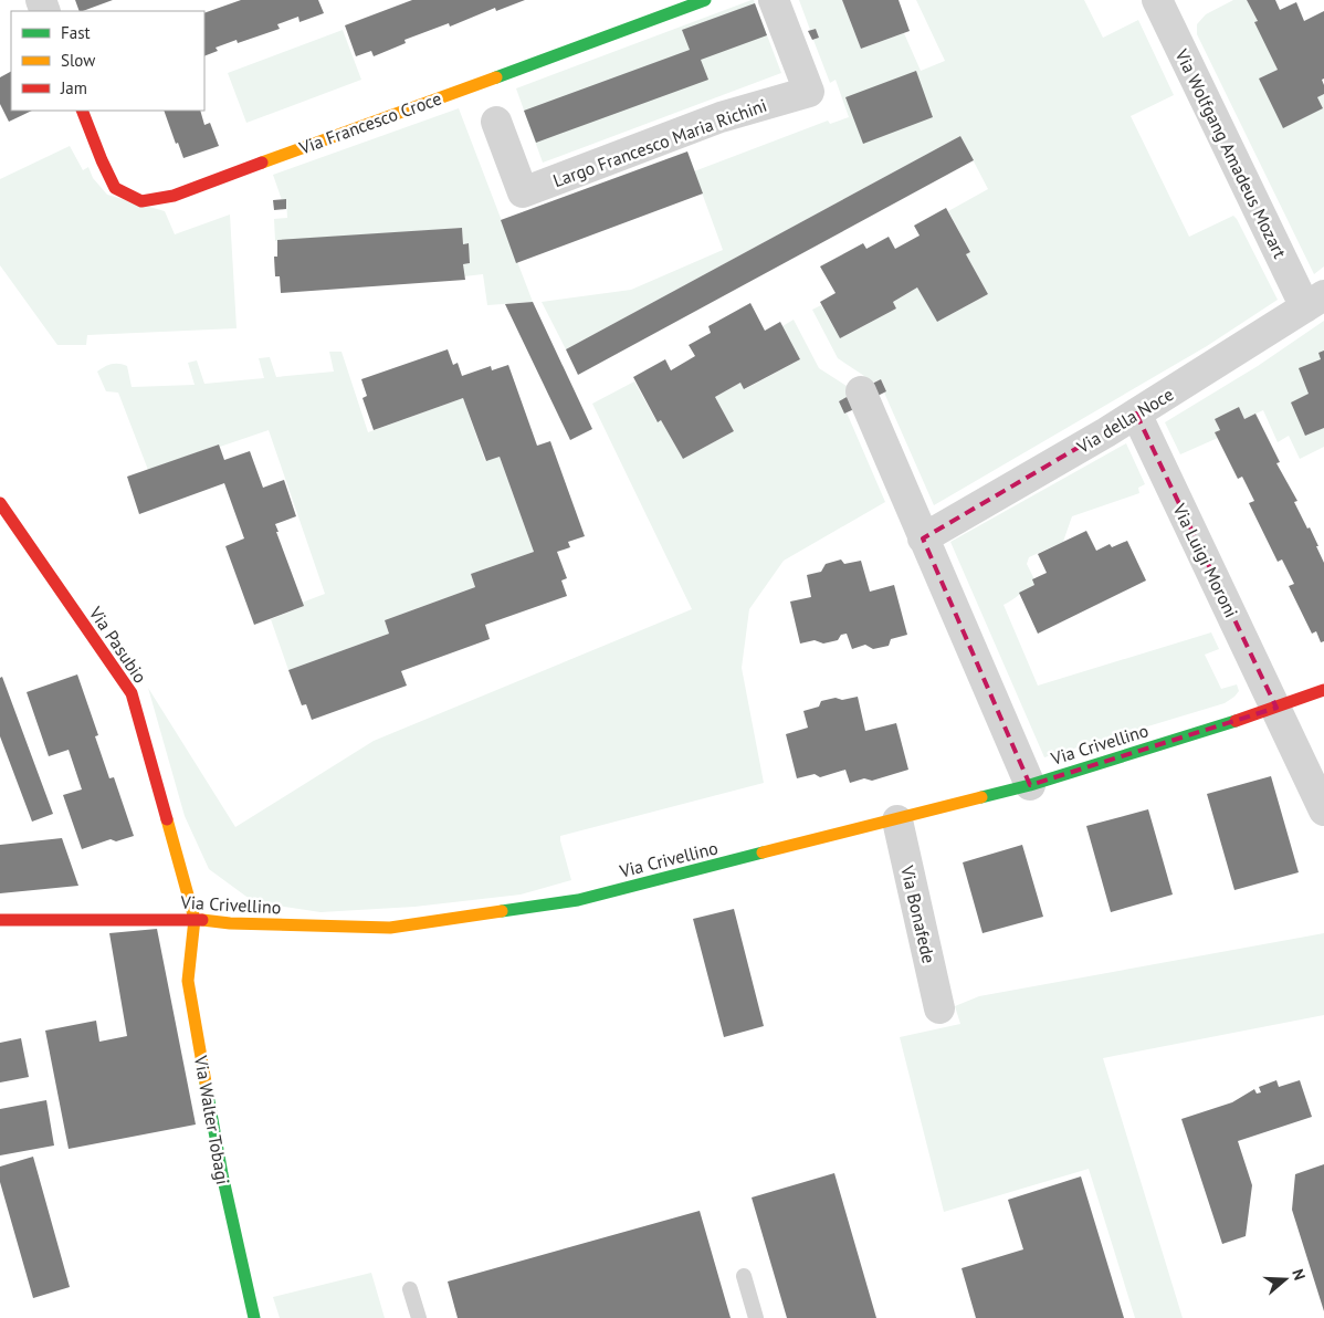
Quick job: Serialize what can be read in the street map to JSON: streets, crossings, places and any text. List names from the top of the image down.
{
  "streets": {
    "street": [
      "Via Francesco Croce",
      "Largo Francesco Maria Richini",
      "Via Wolfgang Amadeus Mozart",
      "Via della Noce",
      "Via Luigi Moroni",
      "Via Pasubio",
      "Via Crivellino",
      "Via Bonafede",
      "Via Walter Tobagi"
    ]
  },
  "crossings": [
    ["Via Wolfgang Amadeus Mozart", "Via della Noce"],
    ["Via della Noce", "Via Luigi Moroni"],
    ["Via Luigi Moroni", "Via Crivellino"],
    ["Via Pasubio", "Via Crivellino"],
    ["Via Pasubio", "Via Walter Tobagi"],
    ["Via Crivellino", "Via Bonafede"],
    ["Via Crivellino", "Via Walter Tobagi"]
  ],
  "legend": ["Fast", "Slow", "Jam"],
  "north": "right"
}
